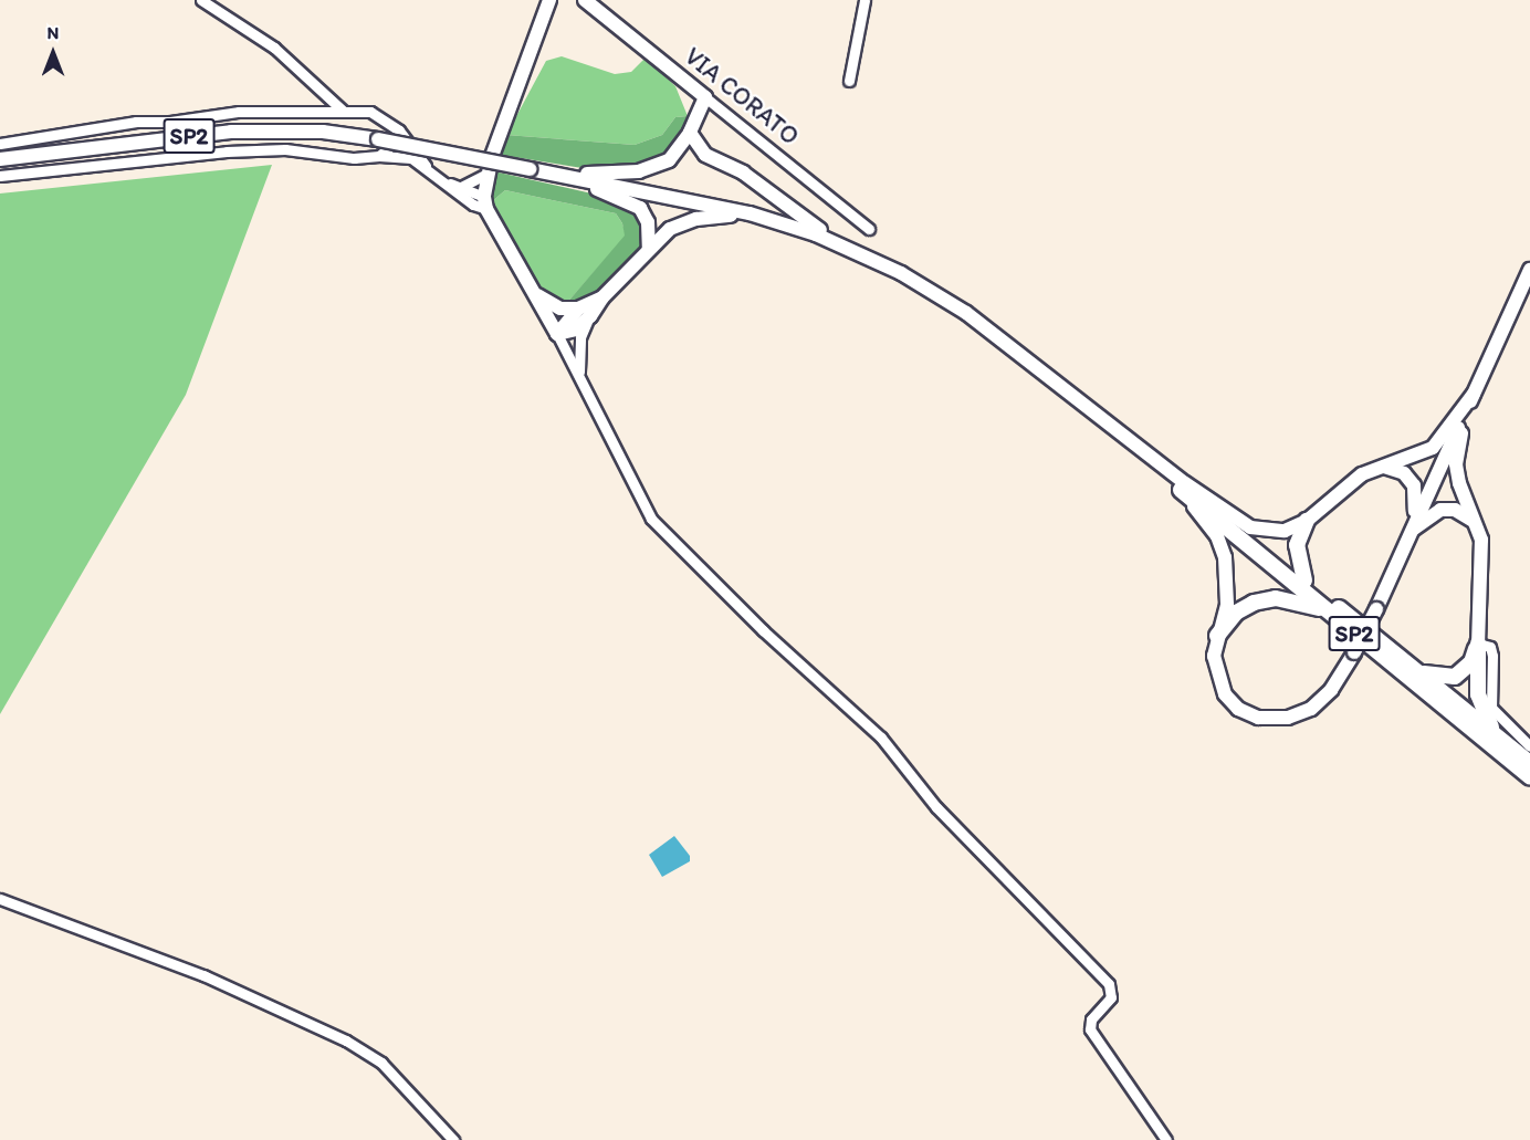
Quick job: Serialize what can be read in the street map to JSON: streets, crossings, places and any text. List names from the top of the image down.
{
  "streets": {
    "highway": ["SP2"],
    "main road": ["VIA CORATO"]
  },
  "north": "top"
}
